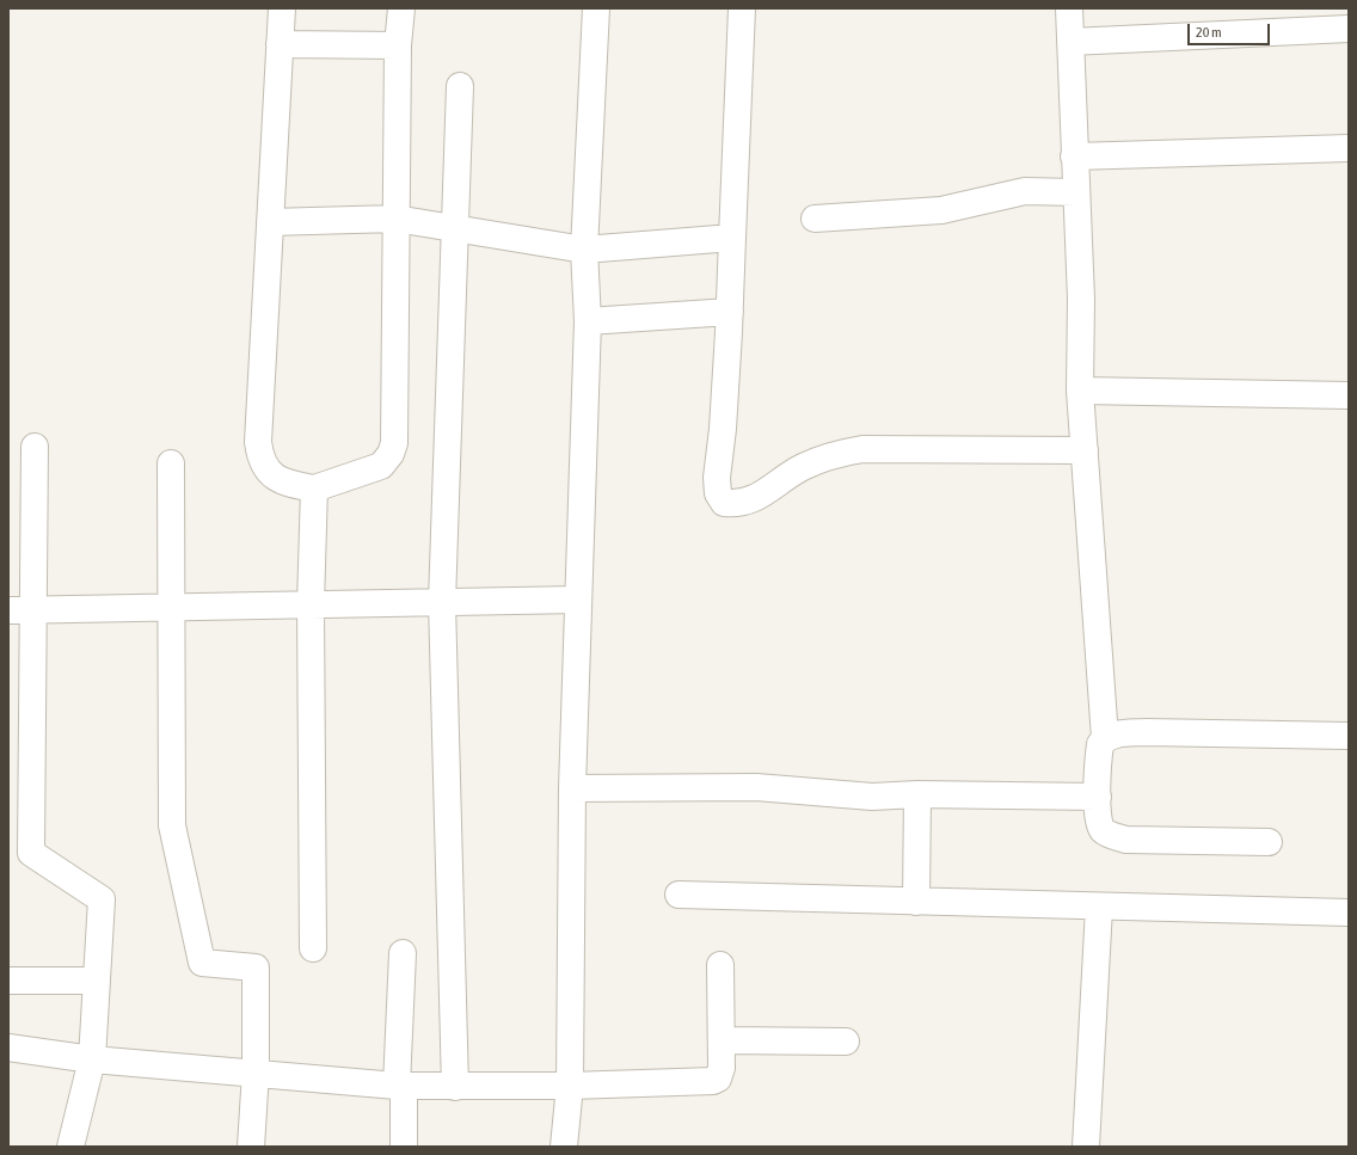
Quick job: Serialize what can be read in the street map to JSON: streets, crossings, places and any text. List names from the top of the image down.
{
  "scale_bar": "20 m"
}
